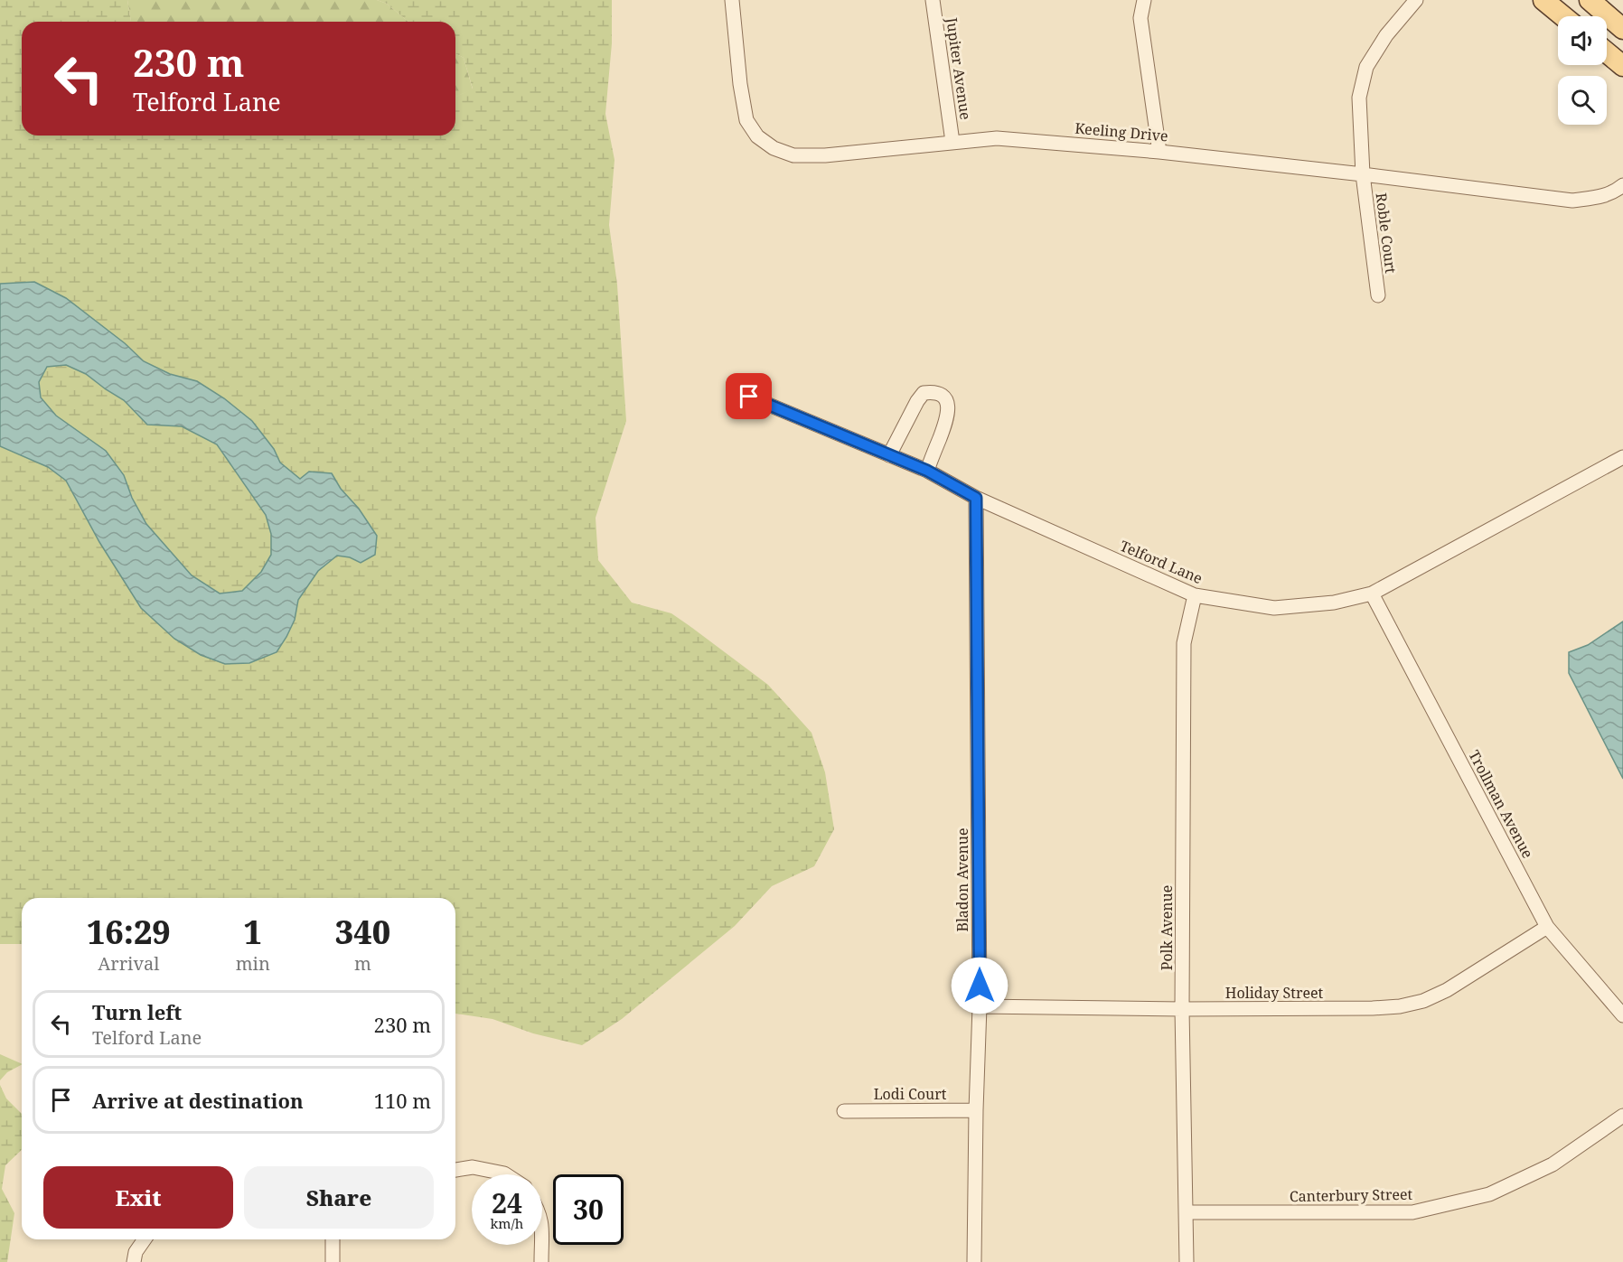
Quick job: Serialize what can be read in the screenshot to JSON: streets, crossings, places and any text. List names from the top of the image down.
{
  "streets": {
    "street": [
      "Jupiter Avenue",
      "Keeling Drive",
      "Roble Court",
      "Telford Lane",
      "Trollman Avenue",
      "Bladon Avenue",
      "Polk Avenue",
      "Holiday Street",
      "Lodi Court",
      "Canterbury Street"
    ]
  },
  "crossings": [
    ["Jupiter Avenue", "Keeling Drive"],
    ["Keeling Drive", "Roble Court"],
    ["Telford Lane", "Trollman Avenue"],
    ["Telford Lane", "Bladon Avenue"],
    ["Telford Lane", "Polk Avenue"],
    ["Trollman Avenue", "Holiday Street"],
    ["Bladon Avenue", "Holiday Street"],
    ["Bladon Avenue", "Lodi Court"],
    ["Polk Avenue", "Holiday Street"],
    ["Polk Avenue", "Canterbury Street"]
  ],
  "page": {
    "turn": ["230 m", "Telford Lane"],
    "eta": [
      "16:29",
      "Arrival",
      "1",
      "min",
      "340",
      "m"
    ],
    "list": [
      {
        "name": "Turn left",
        "note": "Telford Lane",
        "value": "230 m"
      },
      {
        "name": "Arrive at destination",
        "value": "110 m"
      }
    ],
    "buttons": ["Exit", "Share"],
    "speed": "24 km/h",
    "limit": "30"
  }
}
